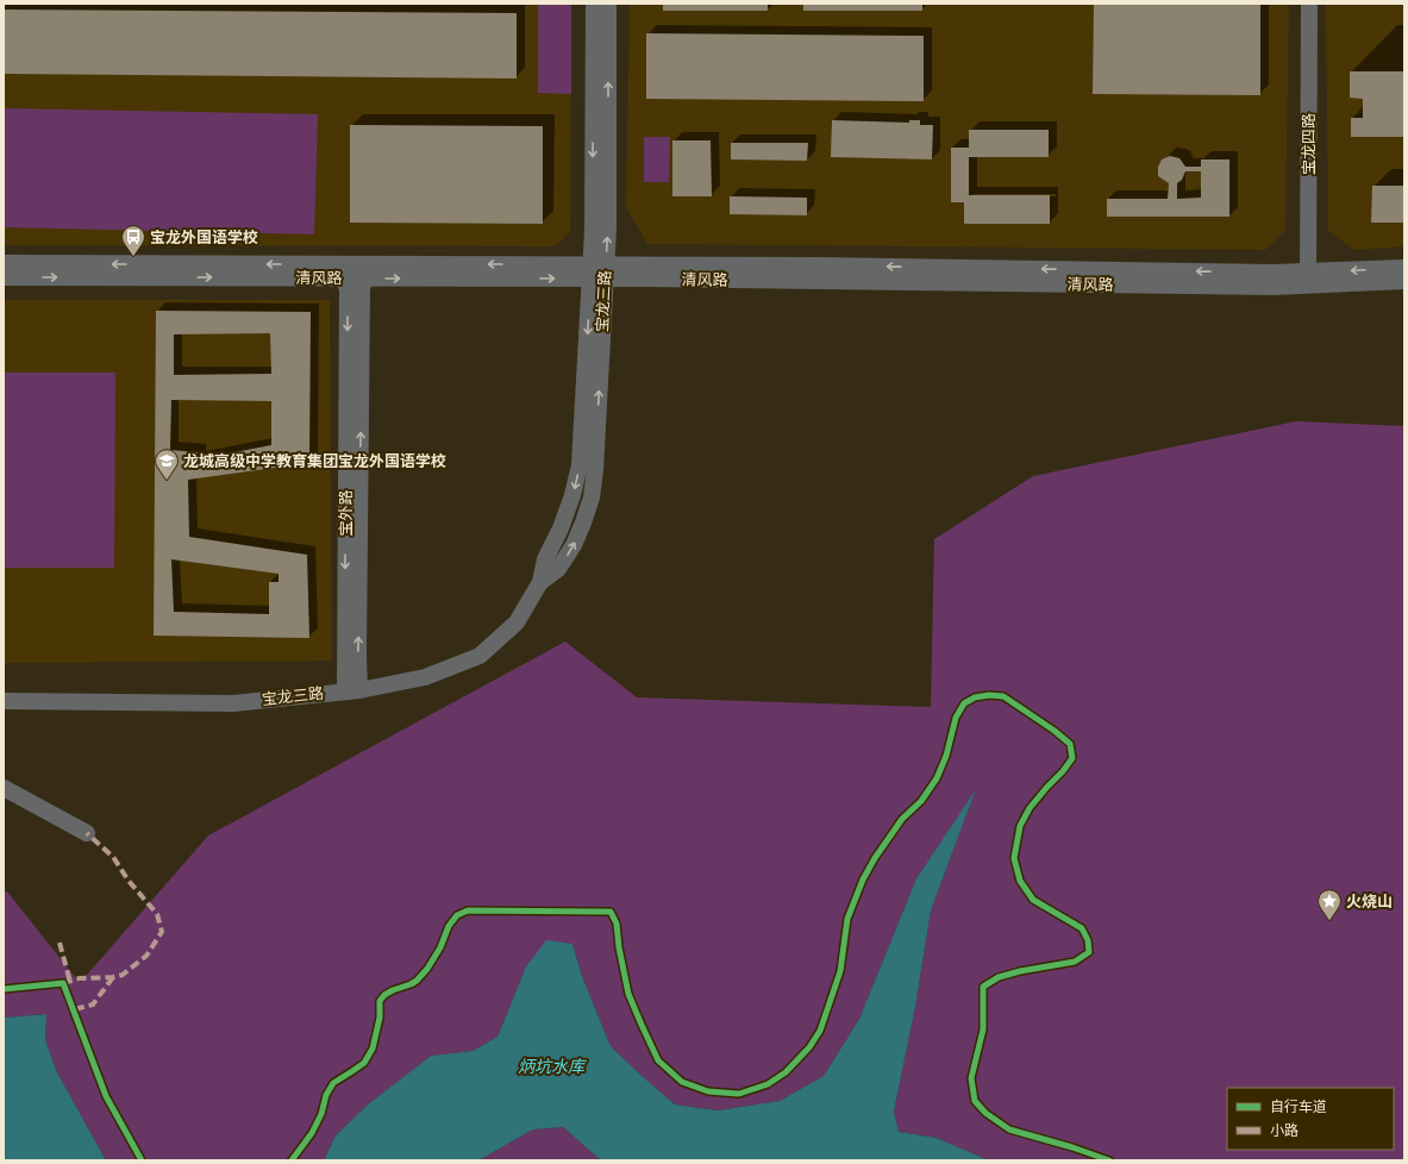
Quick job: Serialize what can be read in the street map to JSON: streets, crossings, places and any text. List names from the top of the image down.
{
  "streets": {
    "street": [
      "宝龙四路",
      "清风路",
      "宝龙三路",
      "宝外路"
    ]
  },
  "crossings": [
    ["宝龙四路", "清风路"],
    ["清风路", "宝龙三路"],
    ["清风路", "宝外路"],
    ["宝龙三路", "宝外路"]
  ],
  "water": ["炳坑水库"],
  "places": {
    "bus stop": ["宝龙外国语学校"],
    "school or university": ["龙城高级中学教育集团宝龙外国语学校"],
    "place": ["火烧山"]
  },
  "legend": ["自行车道", "小路"]
}
